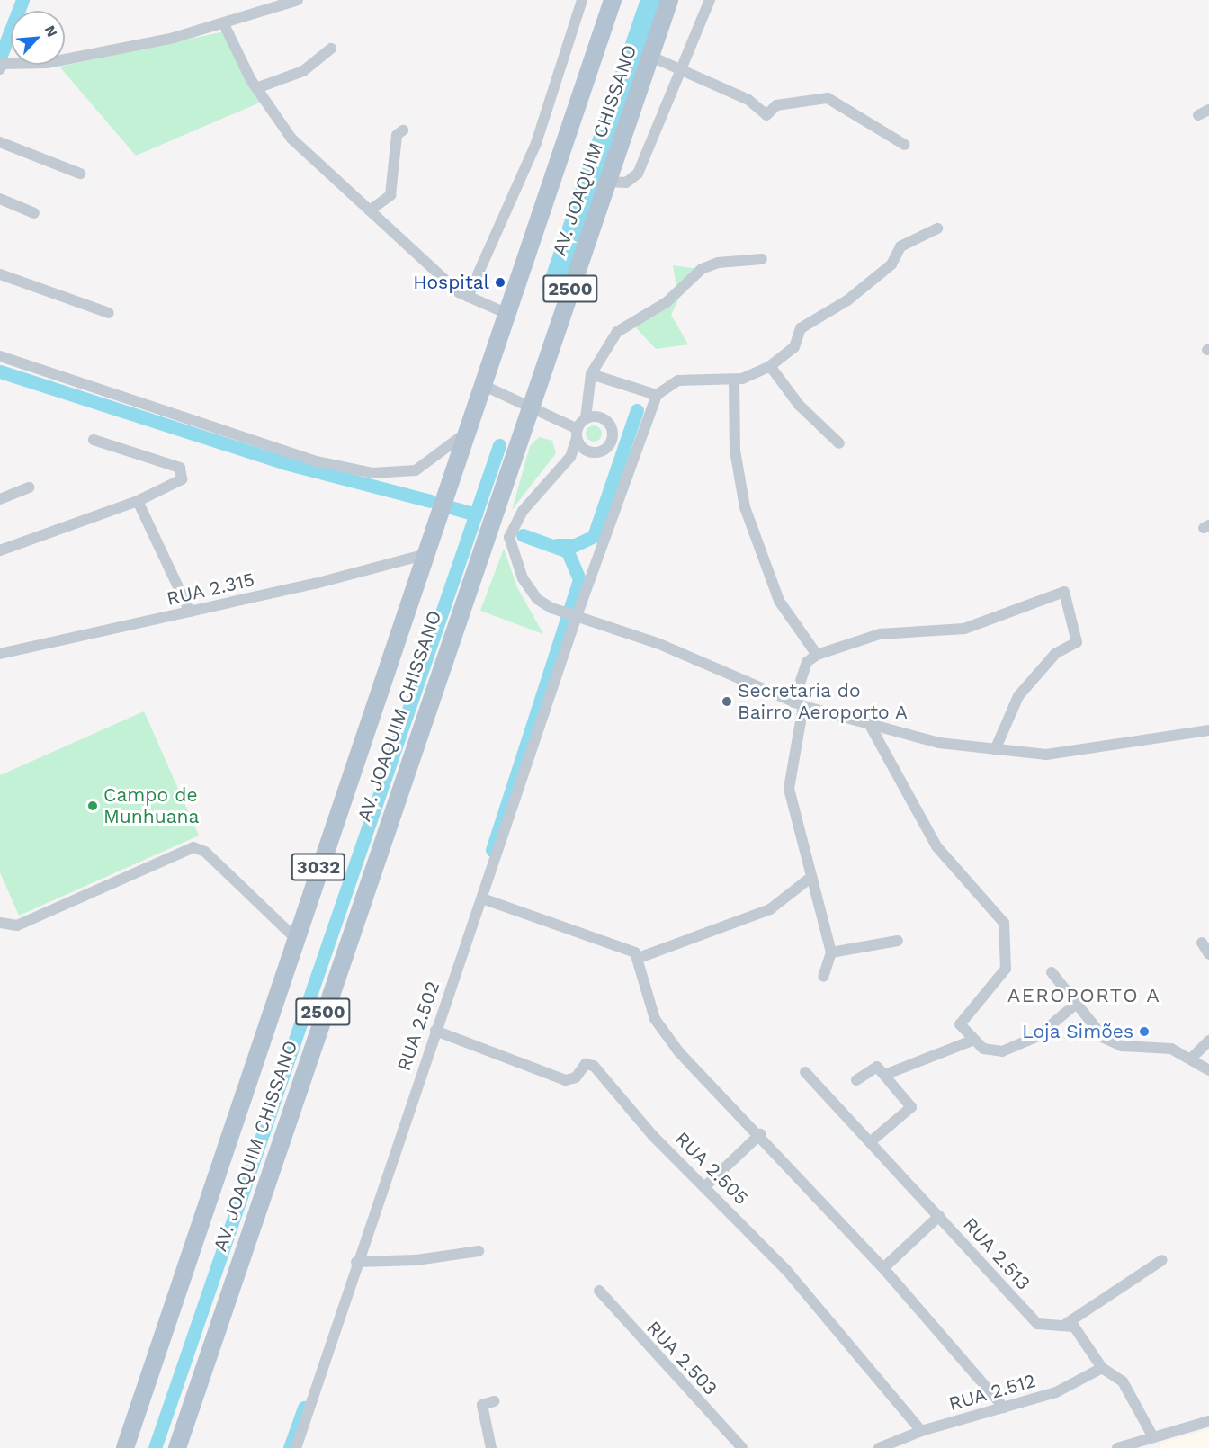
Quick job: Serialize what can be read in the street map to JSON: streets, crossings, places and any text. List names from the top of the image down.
{
  "streets": {
    "main road": ["AV. JOAQUIM CHISSANO", "2500", "3032"],
    "street": [
      "RUA 2.315",
      "RUA 2.502",
      "RUA 2.505",
      "RUA 2.513",
      "RUA 2.503",
      "RUA 2.512"
    ]
  },
  "crossings": [
    ["AV. JOAQUIM CHISSANO", "RUA 2.315"],
    ["RUA 2.502", "RUA 2.505"],
    ["RUA 2.505", "RUA 2.512"]
  ],
  "districts": ["AEROPORTO A"],
  "places": [
    "Hospital",
    "Secretaria do Bairro Aeroporto A",
    "Campo de Munhuana",
    "Loja Simões"
  ],
  "north": "top right"
}
